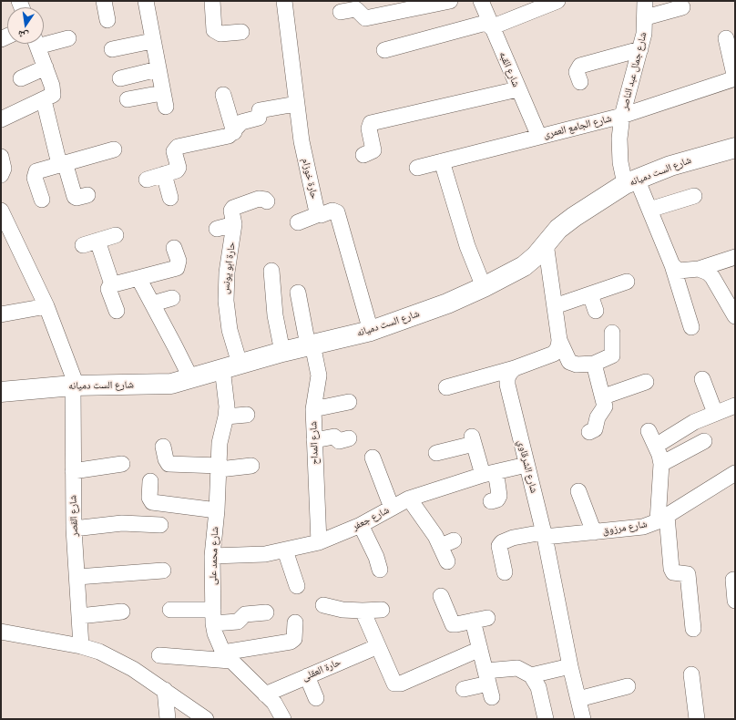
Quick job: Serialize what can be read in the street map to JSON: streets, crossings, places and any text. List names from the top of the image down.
{
  "streets": {
    "street": [
      "شارع القبه",
      "شارع جمال عبد الناصر",
      "شارع الجامع العمرى",
      "شارع الست دميانه",
      "حارة خوزام",
      "حارة ابو يونس",
      "شارع المداح",
      "شارع الشرقاوي",
      "شارع القصر",
      "شارع جعفر",
      "شارع مرزوق",
      "شارع محمد على",
      "حارة العقلى"
    ]
  },
  "crossings": [
    ["شارع القبه", "شارع الجامع العمرى"],
    ["شارع جمال عبد الناصر", "شارع الجامع العمرى"],
    ["شارع جمال عبد الناصر", "شارع الست دميانه"],
    ["شارع الست دميانه", "حارة ابو يونس"],
    ["شارع الست دميانه", "شارع المداح"],
    ["شارع الست دميانه", "شارع القصر"],
    ["شارع الست دميانه", "شارع محمد على"],
    ["حارة ابو يونس", "شارع محمد على"],
    ["شارع المداح", "شارع جعفر"],
    ["شارع الشرقاوي", "شارع جعفر"],
    ["شارع الشرقاوي", "شارع مرزوق"],
    ["شارع جعفر", "شارع محمد على"],
    ["شارع محمد على", "حارة العقلى"]
  ],
  "north": "bottom"
}
